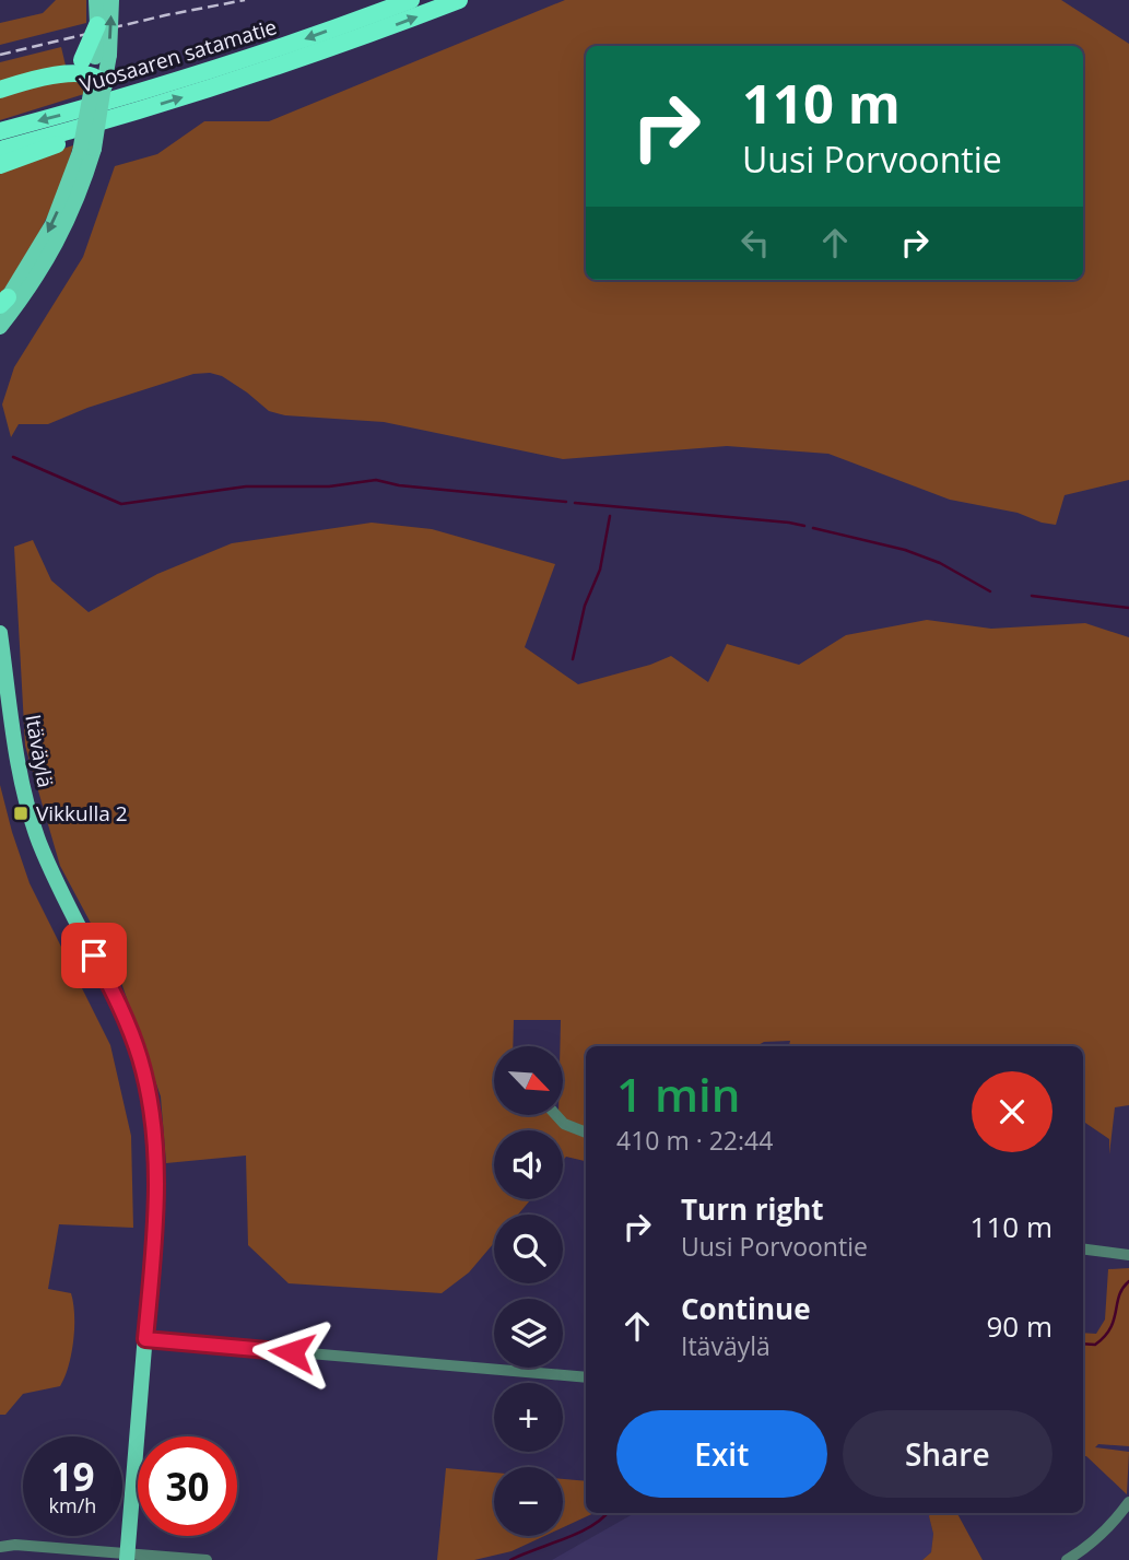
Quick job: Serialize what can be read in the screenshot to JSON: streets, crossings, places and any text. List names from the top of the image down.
{
  "streets": {
    "highway": ["Vuosaaren satamatie"],
    "main road": ["Itäväylä"]
  },
  "places": {
    "transit": ["Vikkulla 2"]
  },
  "north": "bottom right",
  "page": {
    "turn": ["110 m", "Uusi Porvoontie"],
    "map_buttons": ["+", "−"],
    "heading": ["1 min", "410 m · 22:44"],
    "list": [
      {
        "name": "Turn right",
        "note": "Uusi Porvoontie",
        "value": "110 m"
      },
      {
        "name": "Continue",
        "note": "Itäväylä",
        "value": "90 m"
      }
    ],
    "buttons": ["Exit", "Share"],
    "speed": "19 km/h",
    "limit": "30"
  }
}
